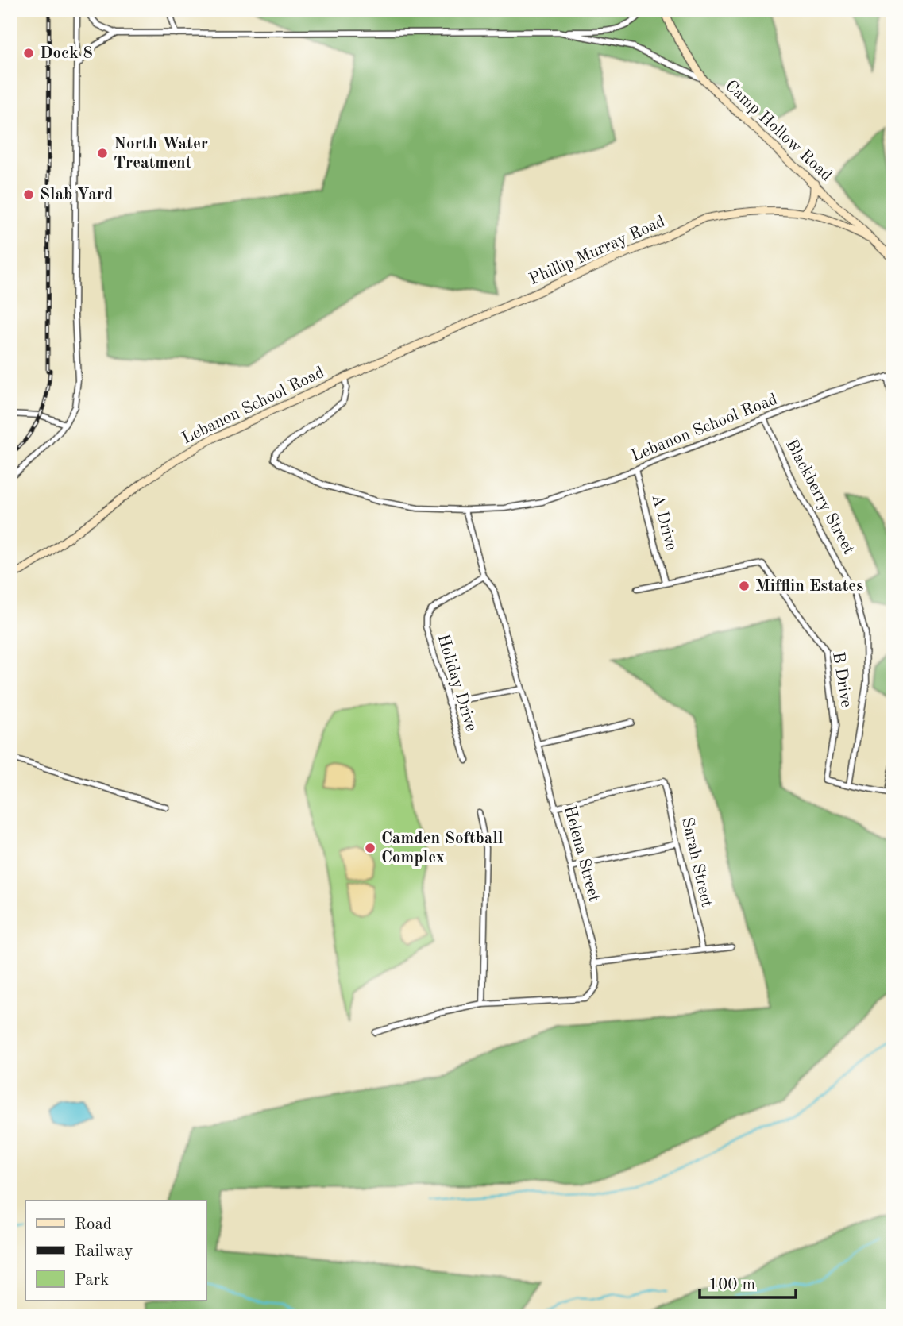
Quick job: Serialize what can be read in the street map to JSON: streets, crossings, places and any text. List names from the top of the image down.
{
  "streets": {
    "street": [
      "Camp Hollow Road",
      "Phillip Murray Road",
      "Lebanon School Road",
      "Blackberry Street",
      "A Drive",
      "B Drive",
      "Holiday Drive",
      "Helena Street",
      "Sarah Street"
    ]
  },
  "crossings": [
    ["Camp Hollow Road", "Phillip Murray Road"],
    ["Phillip Murray Road", "Lebanon School Road"],
    ["Lebanon School Road", "Blackberry Street"],
    ["Lebanon School Road", "A Drive"],
    ["Lebanon School Road", "Helena Street"],
    ["Blackberry Street", "B Drive"],
    ["A Drive", "B Drive"],
    ["Holiday Drive", "Helena Street"],
    ["Helena Street", "Sarah Street"]
  ],
  "places": [
    "Dock 8",
    "North Water Treatment",
    "Slab Yard",
    "Mifflin Estates",
    "Camden Softball Complex"
  ],
  "legend": ["Road", "Railway", "Park"],
  "scale_bar": "100 m"
}
